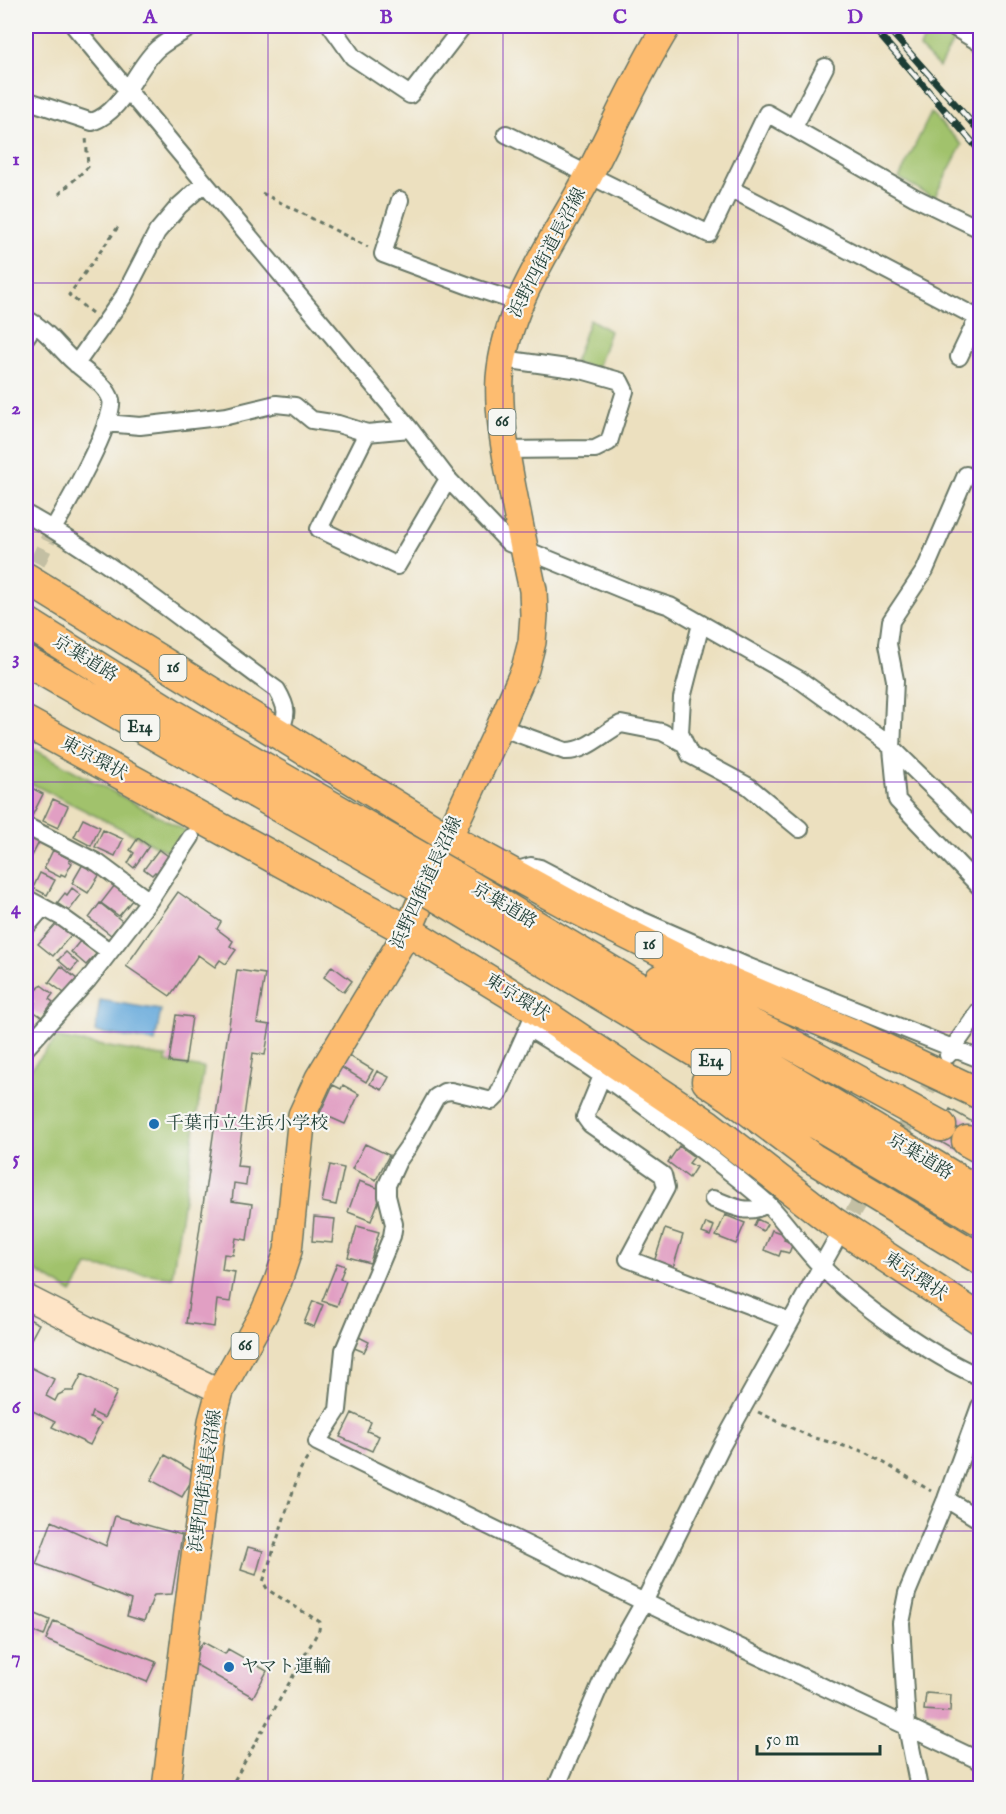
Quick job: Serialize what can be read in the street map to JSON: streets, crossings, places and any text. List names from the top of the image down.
{
  "streets": {
    "highway": [
      "京葉道路",
      "16",
      "E14",
      "東京環状"
    ],
    "main road": ["浜野四街道長沼線", "66"]
  },
  "crossings": [
    ["浜野四街道長沼線", "16"],
    ["浜野四街道長沼線", "東京環状"]
  ],
  "places": ["千葉市立生浜小学校", "ヤマト運輸"],
  "scale_bar": "50 m",
  "grid": {
    "columns": [
      "A",
      "B",
      "C",
      "D"
    ],
    "rows": [
      "1",
      "2",
      "3",
      "4",
      "5",
      "6",
      "7"
    ]
  }
}
